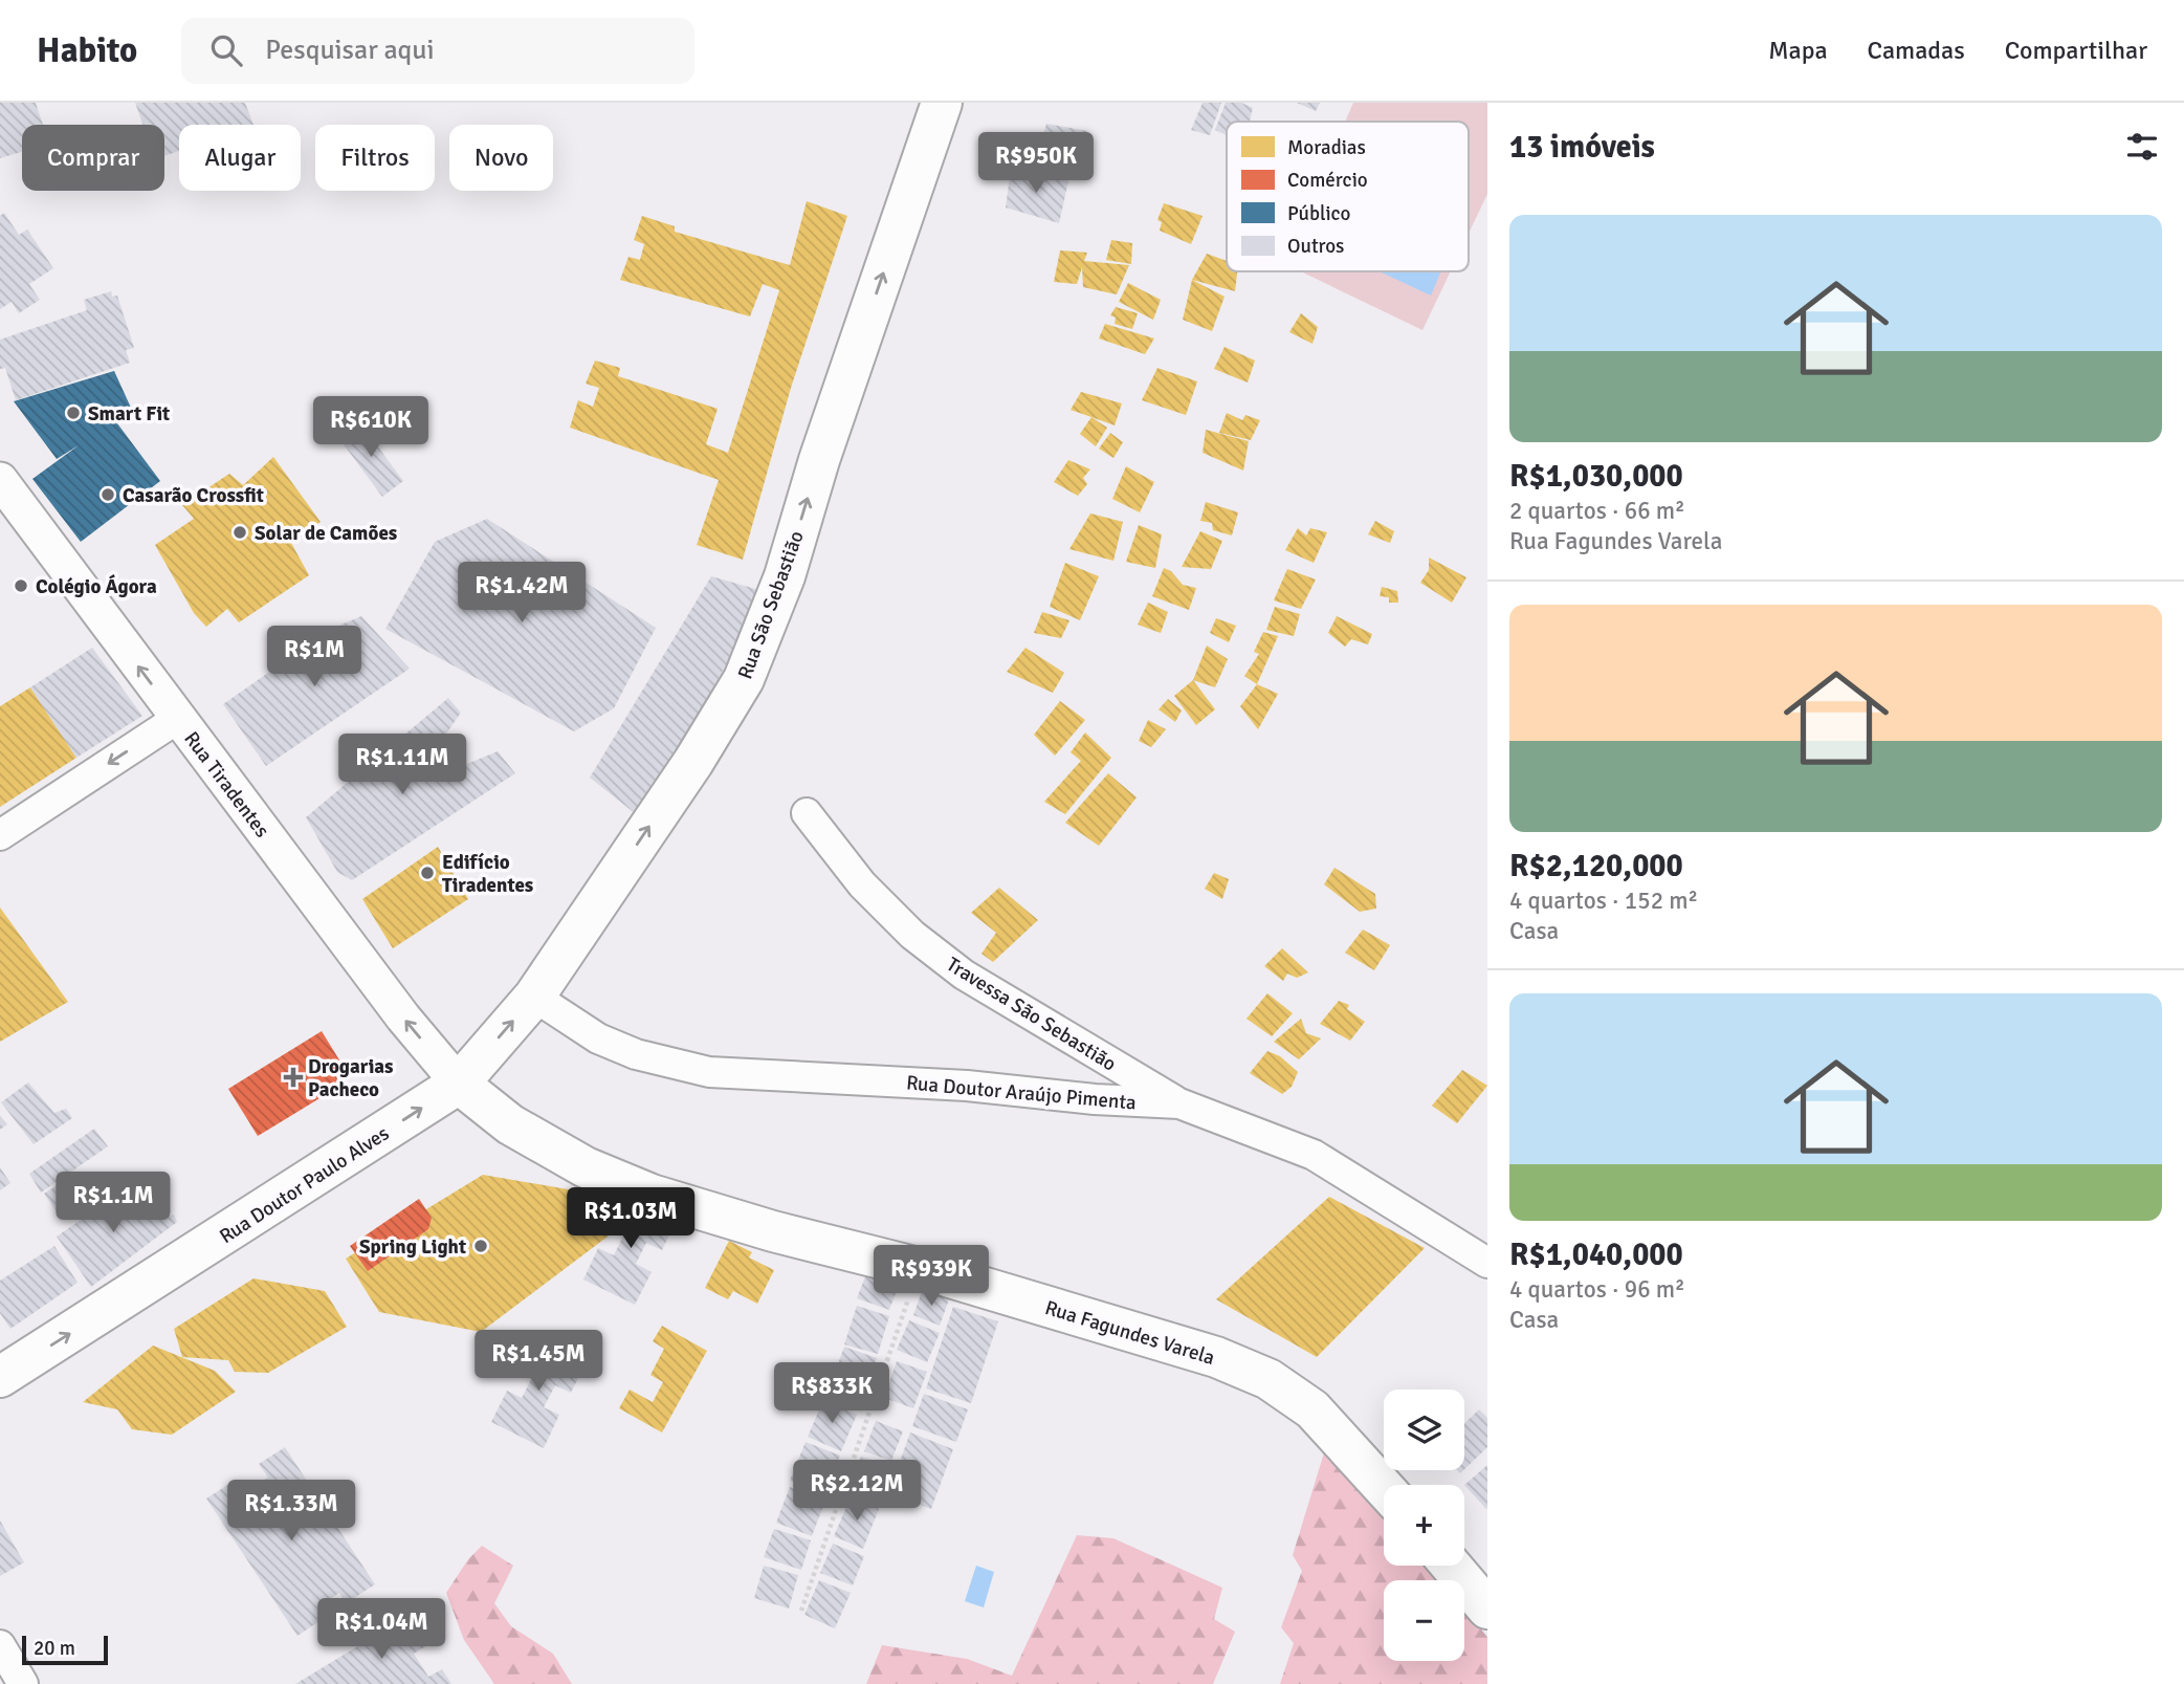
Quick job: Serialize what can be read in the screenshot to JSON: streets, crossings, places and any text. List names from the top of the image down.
{
  "streets": {
    "main road": ["Rua São Sebastião", "Rua Doutor Paulo Alves", "Rua Fagundes Varela"],
    "street": ["Rua Tiradentes", "Travessa São Sebastião", "Rua Doutor Araújo Pimenta"]
  },
  "crossings": [
    ["Rua São Sebastião", "Rua Tiradentes"],
    ["Rua São Sebastião", "Rua Doutor Araújo Pimenta"],
    ["Rua São Sebastião", "Rua Doutor Paulo Alves"],
    ["Rua São Sebastião", "Rua Fagundes Varela"],
    ["Rua Tiradentes", "Rua Doutor Paulo Alves"],
    ["Rua Tiradentes", "Rua Fagundes Varela"],
    ["Travessa São Sebastião", "Rua Doutor Araújo Pimenta"],
    ["Rua Doutor Paulo Alves", "Rua Fagundes Varela"]
  ],
  "one_way": ["Rua São Sebastião", "Rua Tiradentes", "Rua Doutor Paulo Alves"],
  "places": {
    "other": [
      "Smart Fit",
      "Casarão Crossfit",
      "Solar de Camões",
      "Colégio Ágora",
      "Edifício Tiradentes",
      "Spring Light"
    ],
    "health": ["Drogarias Pacheco"]
  },
  "legend": [
    "Moradias",
    "Comércio",
    "Público",
    "Outros"
  ],
  "scale_bar": "20 m",
  "page": {
    "header": "Habito",
    "search": "Pesquisar aqui",
    "nav": ["Mapa", "Camadas", "Compartilhar"],
    "heading": "13 imóveis",
    "chip": [
      "Comprar",
      "Alugar",
      "Filtros",
      "Novo"
    ],
    "price": [
      "R$950K",
      "R$610K",
      "R$1.42M",
      "R$1M",
      "R$1.11M",
      "R$1.1M",
      "R$1.03M",
      "R$939K",
      "R$1.45M",
      "R$833K",
      "R$2.12M",
      "R$1.33M",
      "R$1.04M"
    ],
    "list": [
      {
        "name": "R$1,030,000",
        "note": "2 quartos · 66 m² · Rua Fagundes Varela"
      },
      {
        "name": "R$2,120,000",
        "note": "4 quartos · 152 m² · Casa"
      },
      {
        "name": "R$1,040,000",
        "note": "4 quartos · 96 m² · Casa"
      }
    ],
    "map_buttons": ["+", "−"],
    "scale": "20 m"
  }
}
